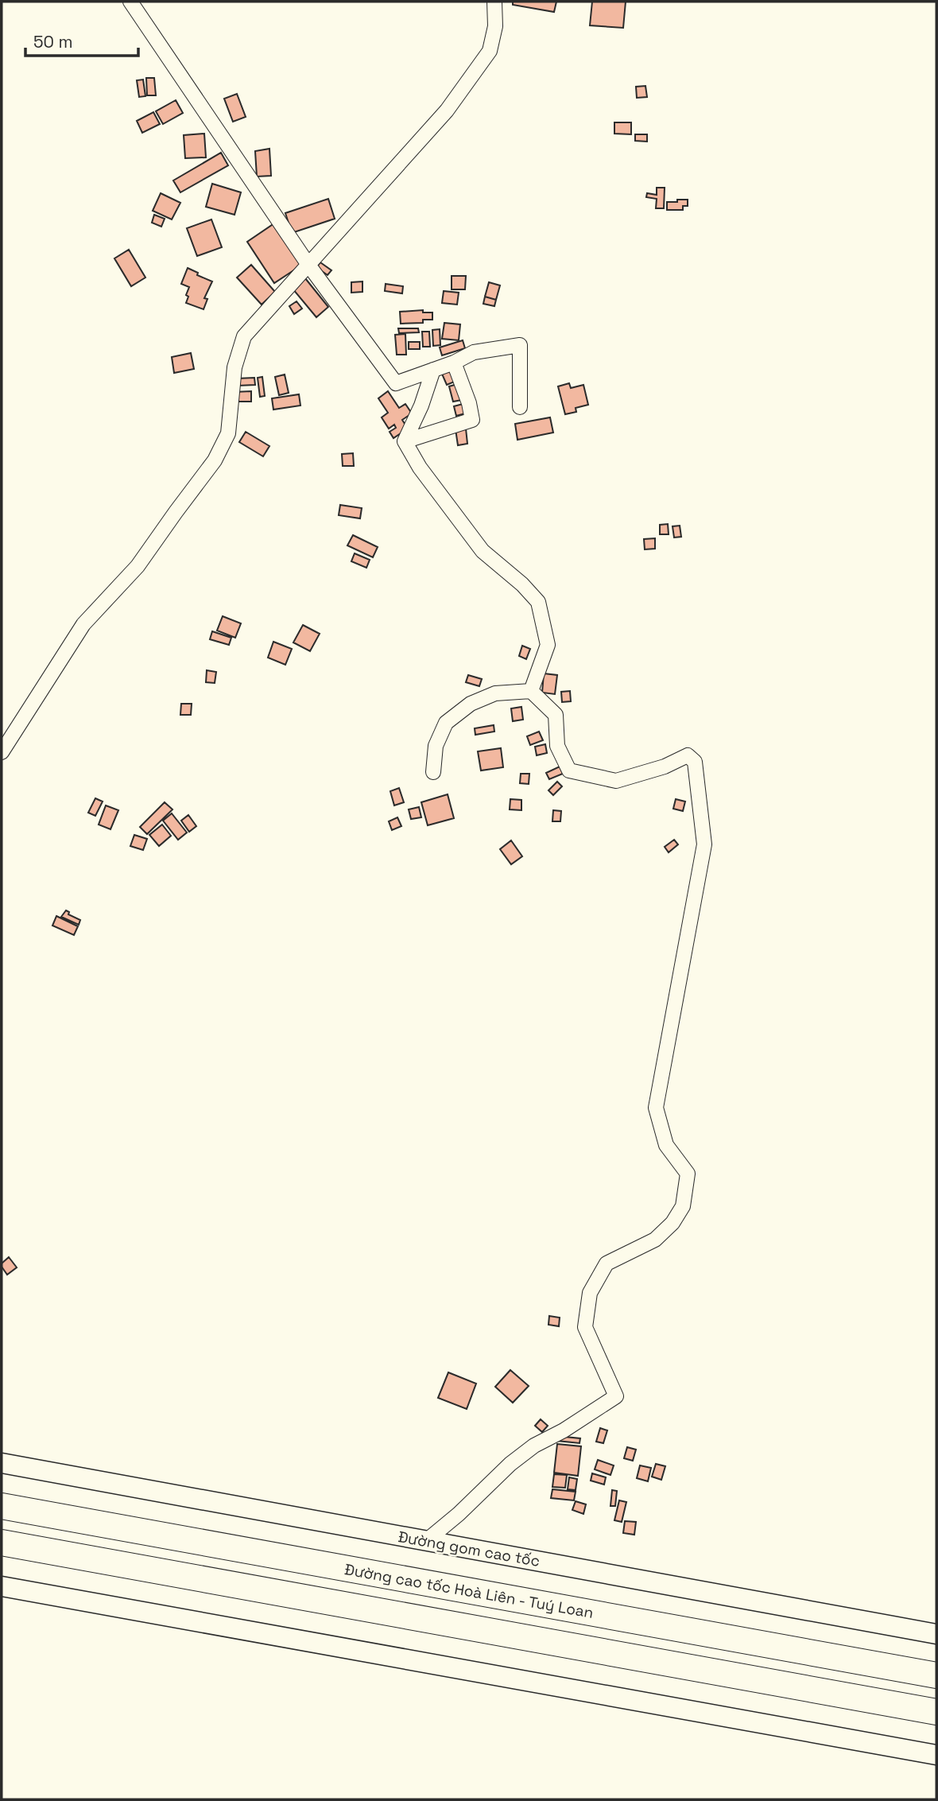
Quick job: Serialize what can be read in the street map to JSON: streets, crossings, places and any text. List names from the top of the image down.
{
  "streets": {
    "highway": ["Đường cao tốc Hoà Liên - Tuý Loan"],
    "main road": ["Đường gom cao tốc"]
  },
  "scale_bar": "50 m"
}
